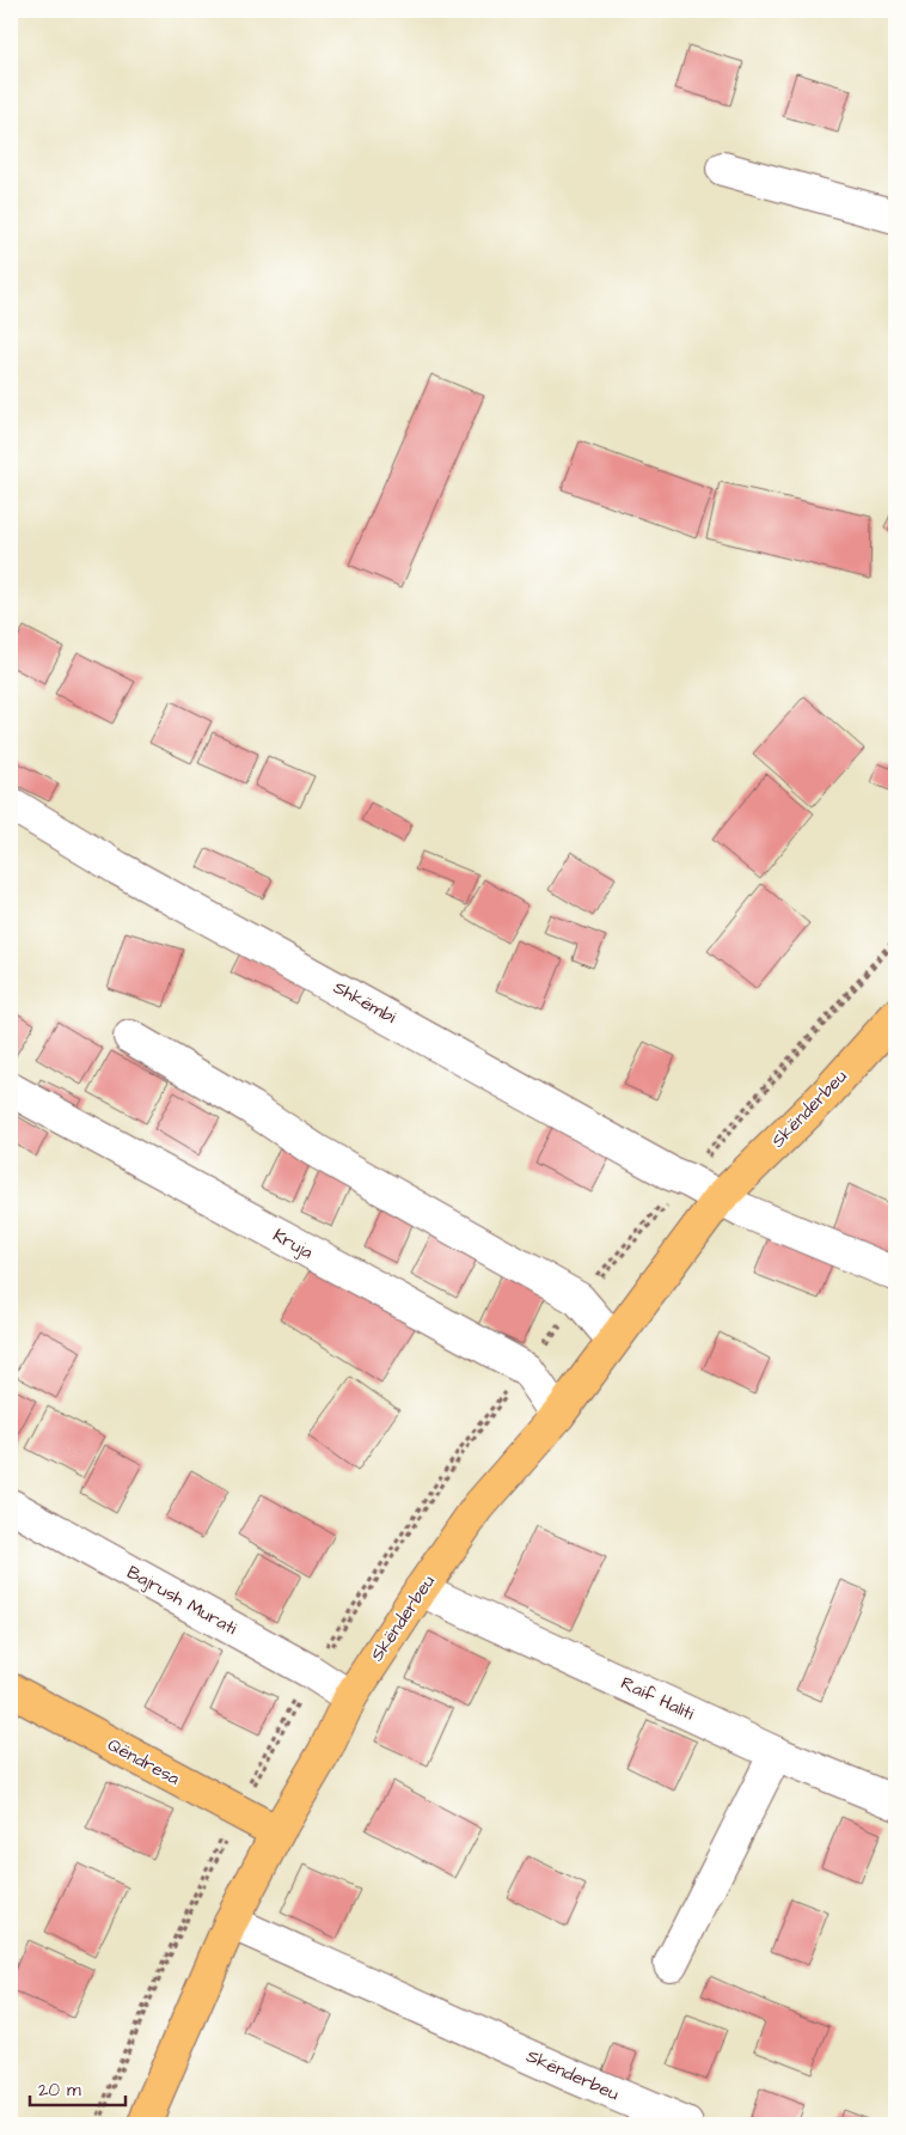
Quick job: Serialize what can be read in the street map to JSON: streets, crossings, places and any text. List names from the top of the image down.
{
  "streets": {
    "main road": ["Skënderbeu", "Qëndresa"],
    "street": [
      "Shkëmbi",
      "Kruja",
      "Bajrush Murati",
      "Raif Haliti"
    ]
  },
  "crossings": [
    ["Shkëmbi", "Skënderbeu"],
    ["Skënderbeu", "Kruja"],
    ["Skënderbeu", "Bajrush Murati"],
    ["Skënderbeu", "Raif Haliti"],
    ["Skënderbeu", "Qëndresa"]
  ],
  "scale_bar": "20 m"
}
